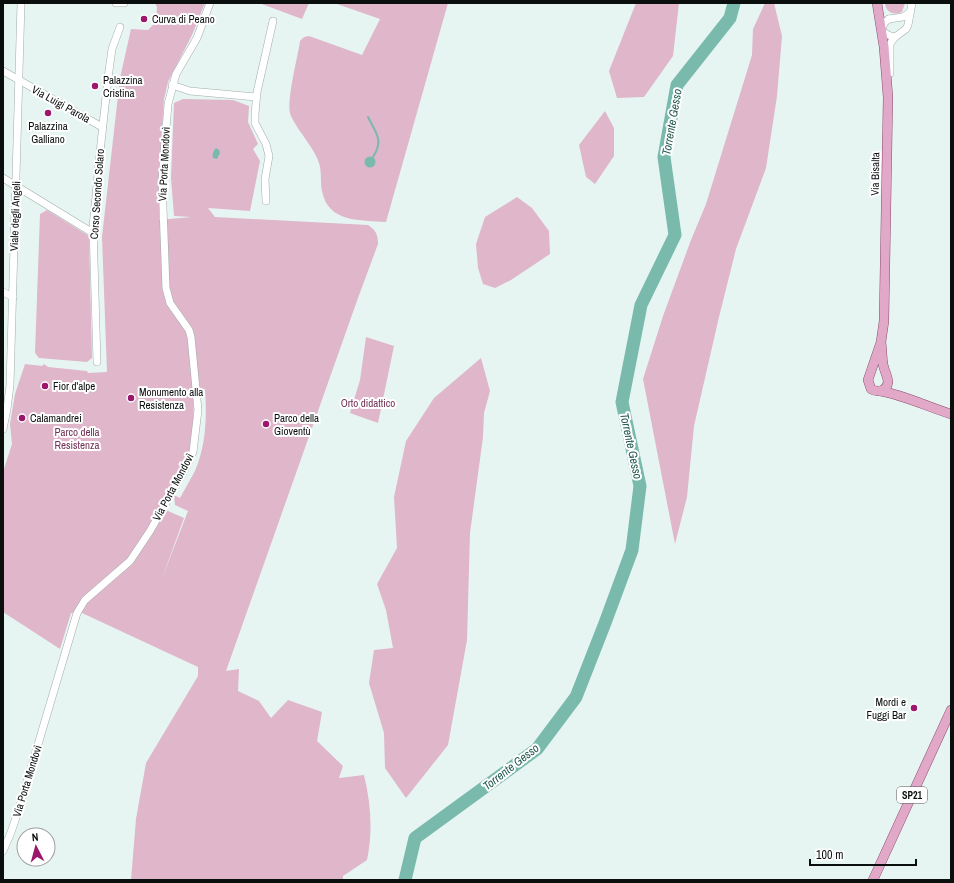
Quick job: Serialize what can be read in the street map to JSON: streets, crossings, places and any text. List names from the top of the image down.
{
  "streets": {
    "main road": ["Via Bisalta", "SP21"],
    "street": [
      "Via Luigi Parola",
      "Via Porta Mondovì",
      "Corso Secondo Solaro",
      "Viale degli Angeli"
    ]
  },
  "crossings": [
    ["Via Luigi Parola", "Corso Secondo Solaro"],
    ["Via Luigi Parola", "Viale degli Angeli"]
  ],
  "water": ["Torrente Gesso"],
  "parks": ["Orto didattico", "Parco della Resistenza"],
  "places": [
    "Curva di Peano",
    "Palazzina Cristina",
    "Palazzina Galliano",
    "Fior d'alpe",
    "Monumento alla Resistenza",
    "Calamandrei",
    "Parco della Gioventù",
    "Mordi e Fuggi Bar"
  ],
  "scale_bar": "100 m",
  "north": "top"
}
